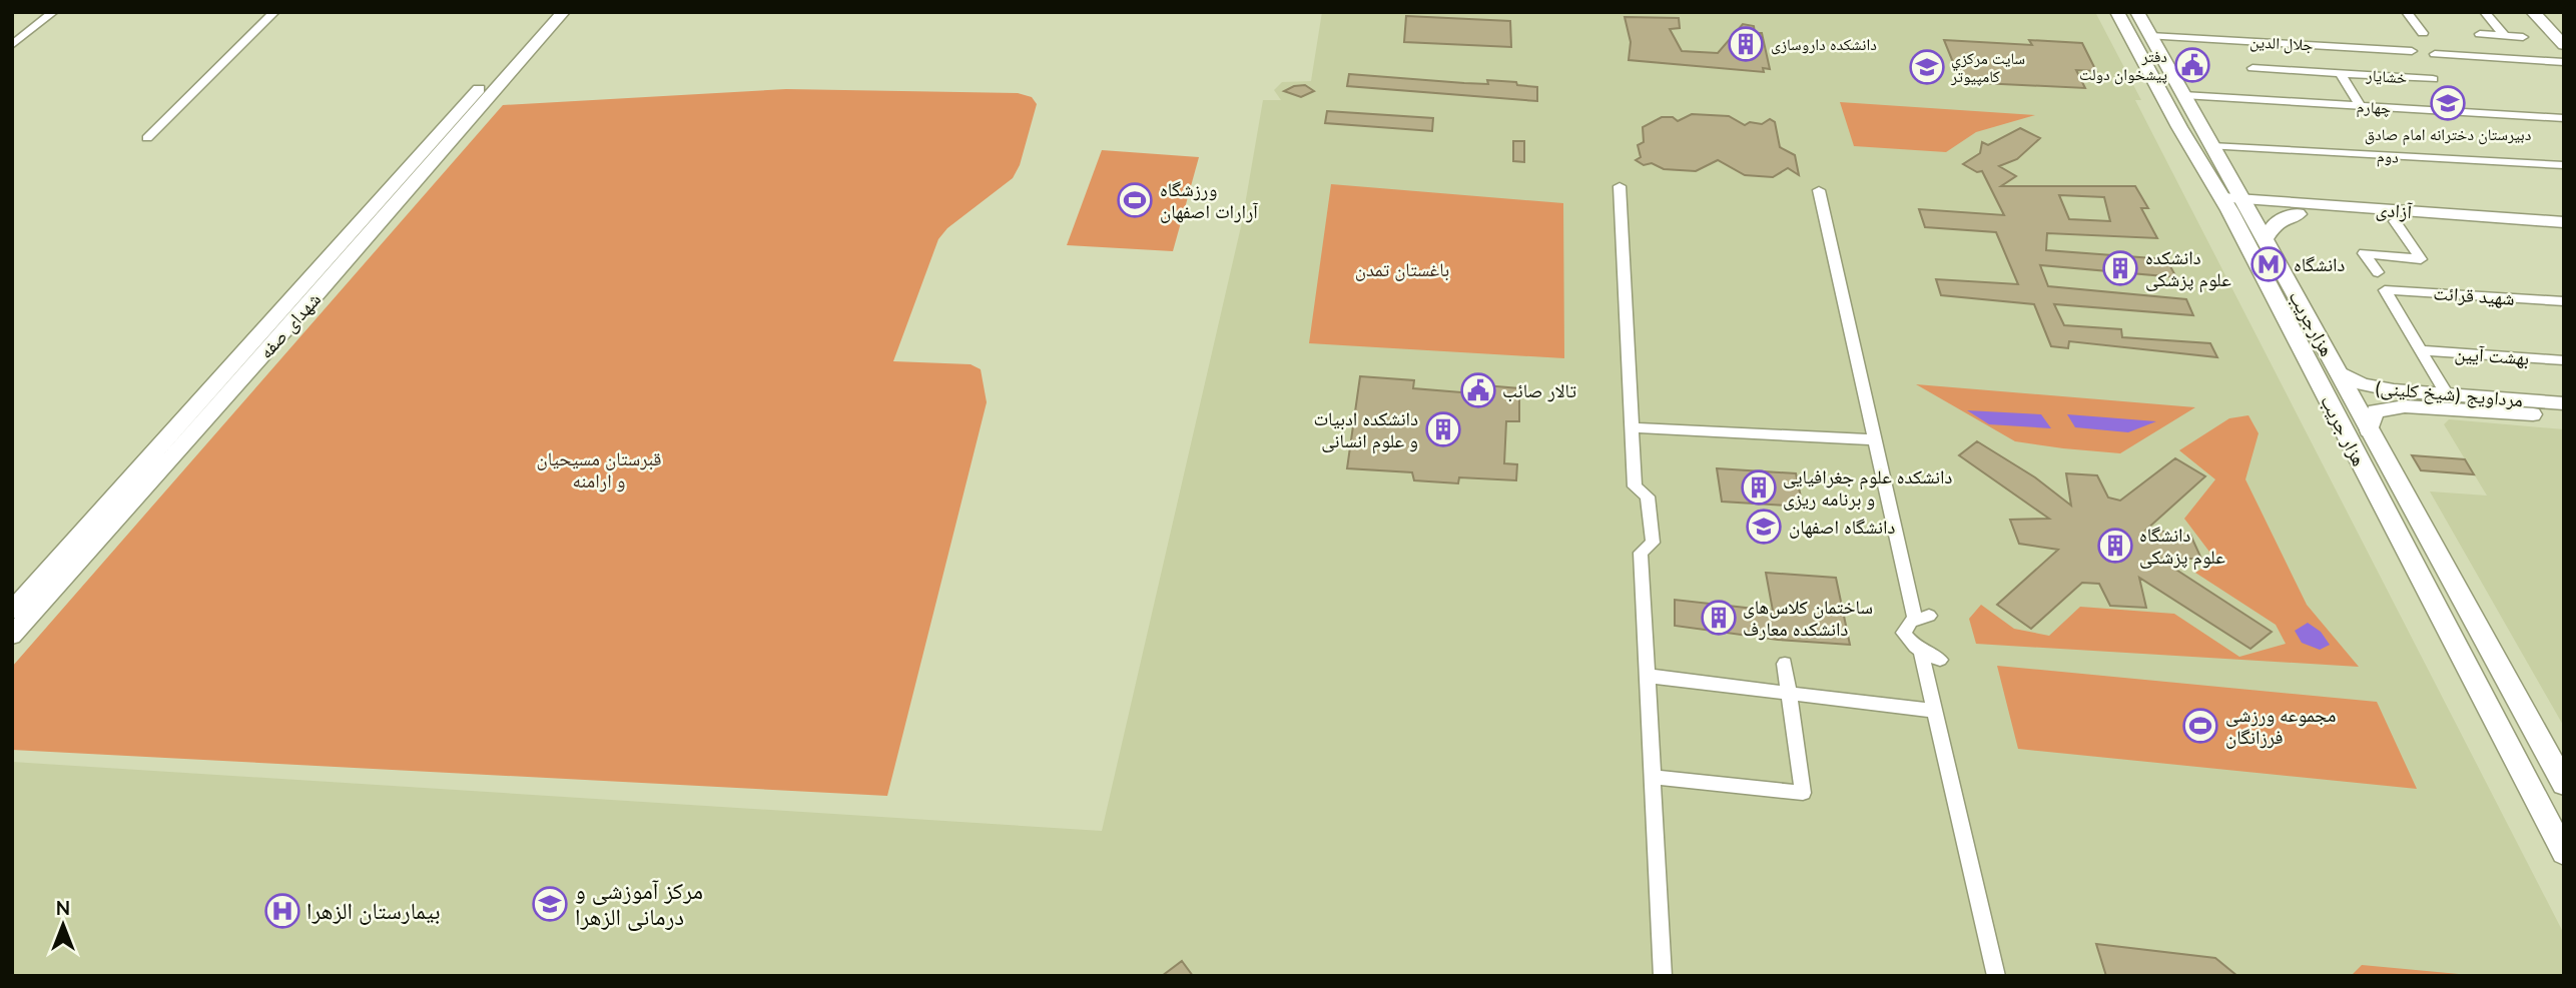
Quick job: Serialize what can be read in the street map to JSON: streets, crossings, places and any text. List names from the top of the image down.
{
  "streets": {
    "main road": [
      "آزادی",
      "هزارجریب",
      "شهدای صفه",
      "مرداویج (شیخ کلینی)",
      "هزار جریب"
    ],
    "street": [
      "جلال الدین",
      "خشایار",
      "چهارم",
      "دوم",
      "شهید قرائت",
      "بهشت آیین"
    ]
  },
  "crossings": [
    ["جلال الدین", "هزارجریب"],
    ["خشایار", "چهارم"],
    ["چهارم", "هزارجریب"],
    ["دوم", "هزارجریب"],
    ["آزادی", "هزارجریب"],
    ["آزادی", "هزار جریب"],
    ["شهید قرائت", "بهشت آیین"],
    ["هزارجریب", "مرداویج (شیخ کلینی)"],
    ["هزارجریب", "هزار جریب"]
  ],
  "parks": ["باغستان تمدن", "قبرستان مسیحیان و ارامنه"],
  "places": {
    "building": [
      "دانشکده داروسازی",
      "دانشکده علوم پزشکی",
      "دانشکده ادبیات و علوم انسانی",
      "دانشکده علوم جغرافیایی و برنامه ریزی",
      "دانشگاه علوم پزشکی",
      "ساختمان کلاس‌های دانشکده معارف"
    ],
    "public building": ["دفتر پیشخوان دولت", "تالار صائب"],
    "school or university": [
      "سايت مرکزي کامپيوتر",
      "دبیرستان دخترانه امام صادق",
      "دانشگاه اصفهان",
      "مرکز آموزشی و درمانی الزهرا"
    ],
    "sports": ["ورزشگاه آرارات اصفهان", "مجموعه ورزشی فرزانگان"],
    "metro station": ["دانشگاه"],
    "hospital": ["بیمارستان الزهرا"]
  },
  "north": "top"
}
